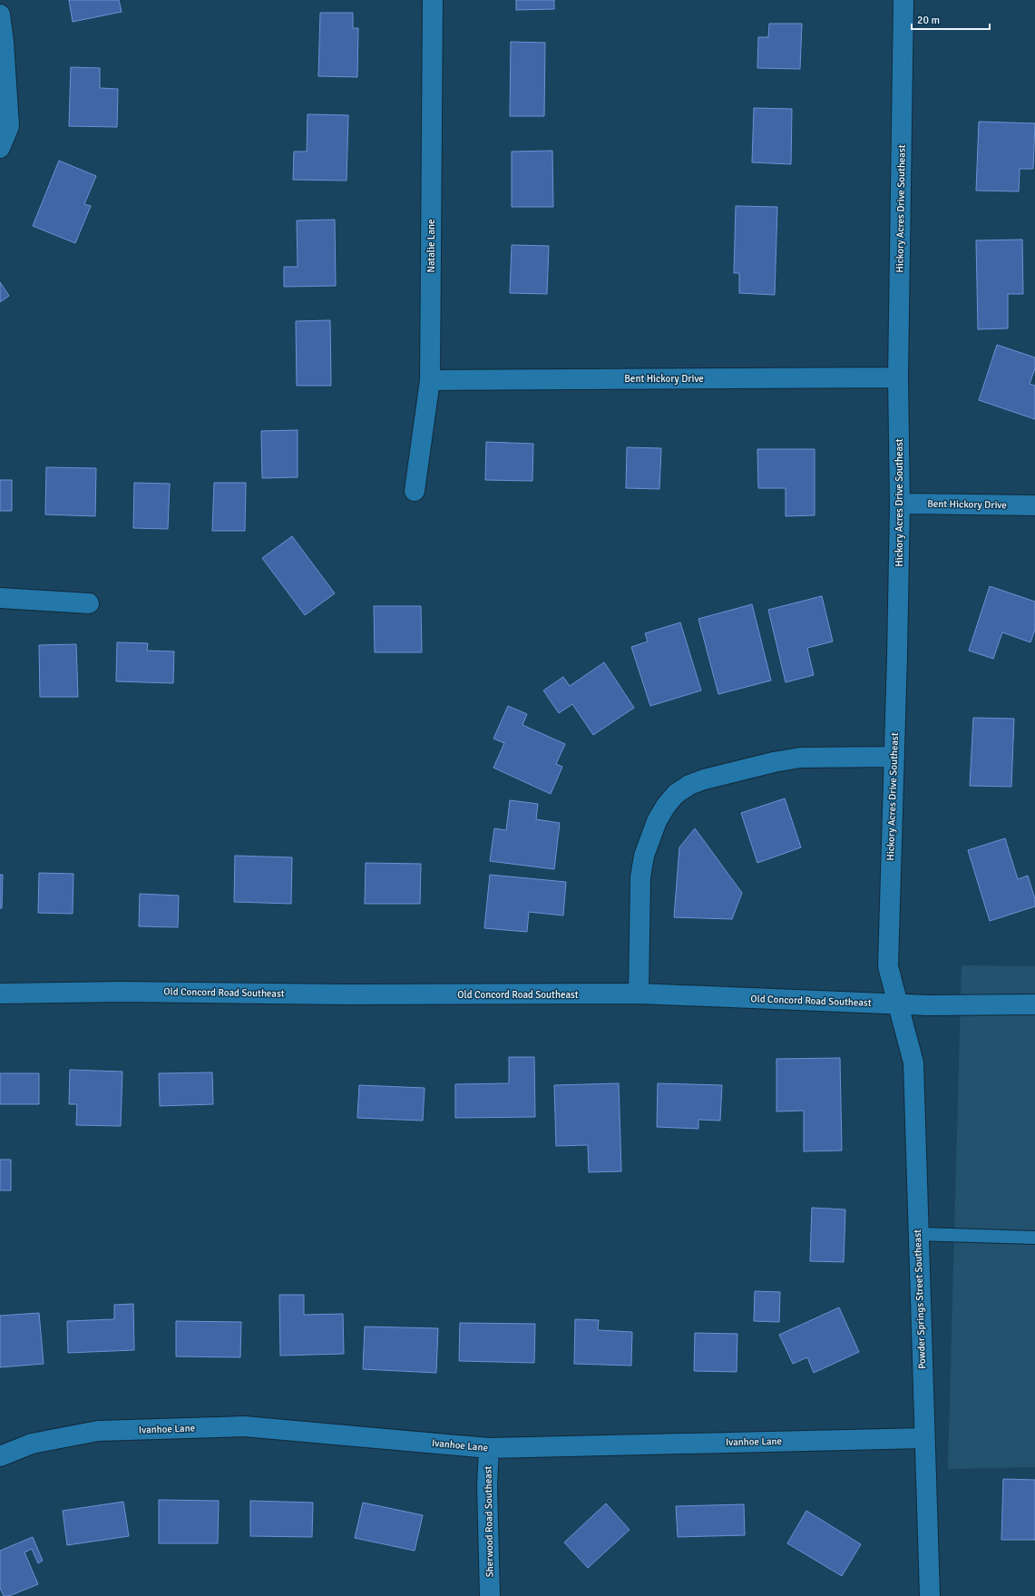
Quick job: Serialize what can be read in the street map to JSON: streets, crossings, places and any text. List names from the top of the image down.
{
  "streets": {
    "street": [
      "Hickory Acres Drive Southeast",
      "Natalie Lane",
      "Bent Hickory Drive",
      "Old Concord Road Southeast",
      "Powder Springs Street Southeast",
      "Ivanhoe Lane",
      "Sherwood Road Southeast"
    ]
  },
  "crossings": [
    ["Hickory Acres Drive Southeast", "Bent Hickory Drive"],
    ["Hickory Acres Drive Southeast", "Old Concord Road Southeast"],
    ["Hickory Acres Drive Southeast", "Powder Springs Street Southeast"],
    ["Natalie Lane", "Bent Hickory Drive"],
    ["Old Concord Road Southeast", "Powder Springs Street Southeast"],
    ["Powder Springs Street Southeast", "Ivanhoe Lane"],
    ["Ivanhoe Lane", "Sherwood Road Southeast"]
  ],
  "scale_bar": "20 m"
}
